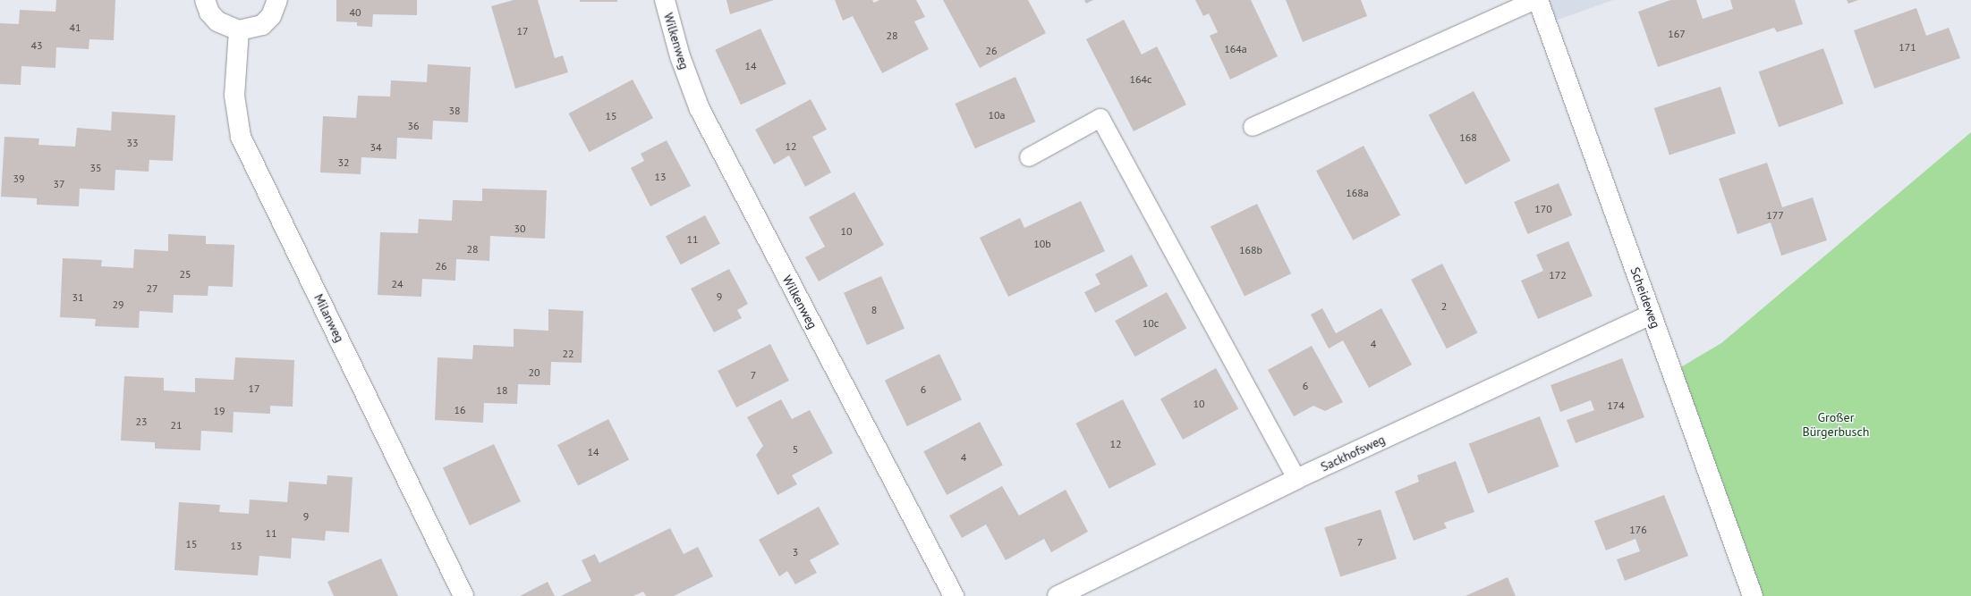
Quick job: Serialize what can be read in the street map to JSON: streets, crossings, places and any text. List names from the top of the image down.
{
  "streets": {
    "street": [
      "Wilkenweg",
      "Scheideweg",
      "Milanweg",
      "Sackhofsweg"
    ]
  },
  "crossings": [
    ["Scheideweg", "Sackhofsweg"]
  ],
  "parks": ["Großer Bürgerbusch"],
  "house_numbers": [
    "40",
    "41",
    "17",
    "167",
    "28",
    "43",
    "171",
    "164a",
    "26",
    "14",
    "164c",
    "38",
    "10a",
    "15",
    "36",
    "168",
    "33",
    "12",
    "34",
    "32",
    "35",
    "13",
    "39",
    "37",
    "168a",
    "170",
    "177",
    "30",
    "10",
    "11",
    "10b",
    "28",
    "168b",
    "26",
    "25",
    "172",
    "24",
    "27",
    "9",
    "31",
    "29",
    "2",
    "8",
    "10c",
    "4",
    "22",
    "20",
    "7",
    "6",
    "17",
    "6",
    "18",
    "10",
    "174",
    "16",
    "19",
    "23",
    "21",
    "12",
    "5",
    "14",
    "4",
    "9",
    "176",
    "11",
    "7",
    "15",
    "13",
    "3"
  ]
}
